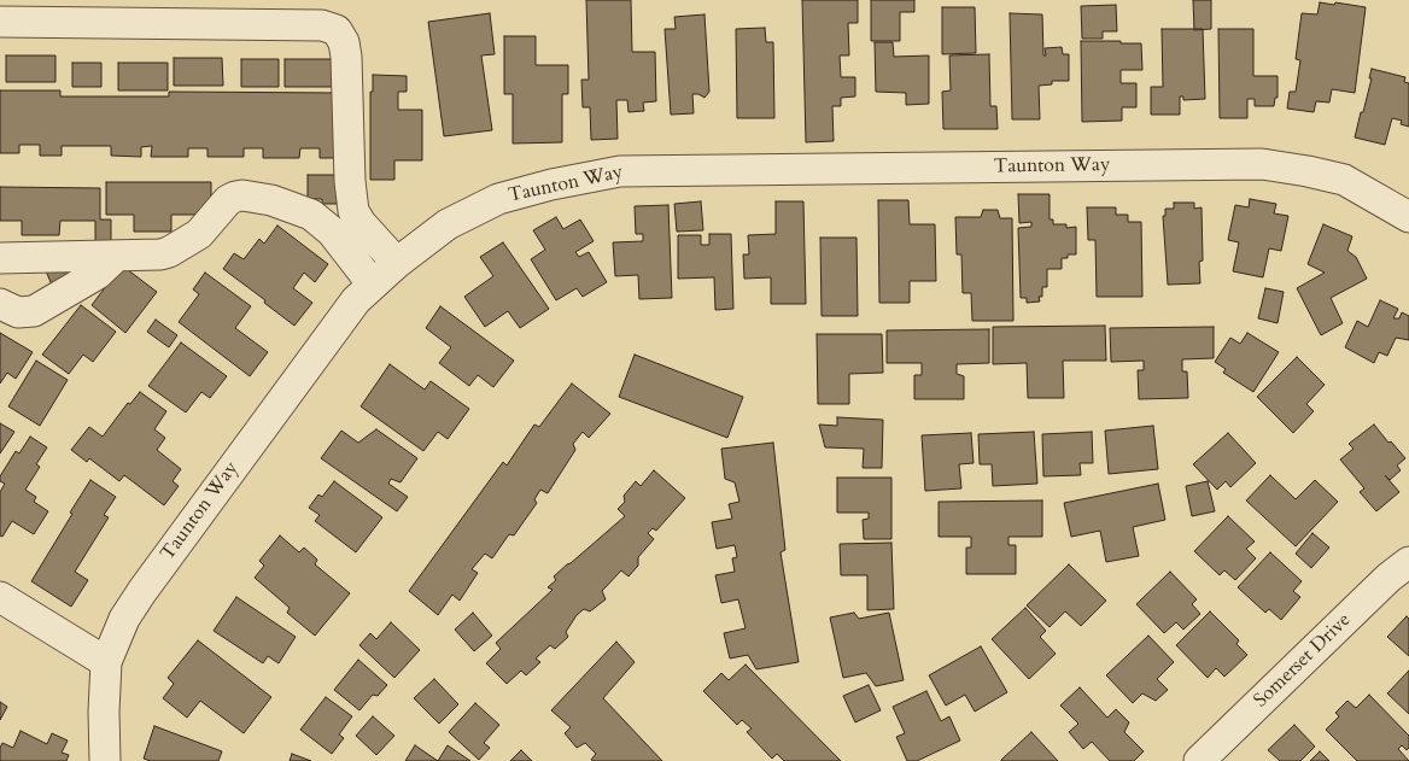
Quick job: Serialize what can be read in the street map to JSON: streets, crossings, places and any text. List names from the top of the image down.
{
  "streets": {
    "street": ["Taunton Way", "Somerset Drive"]
  }
}
